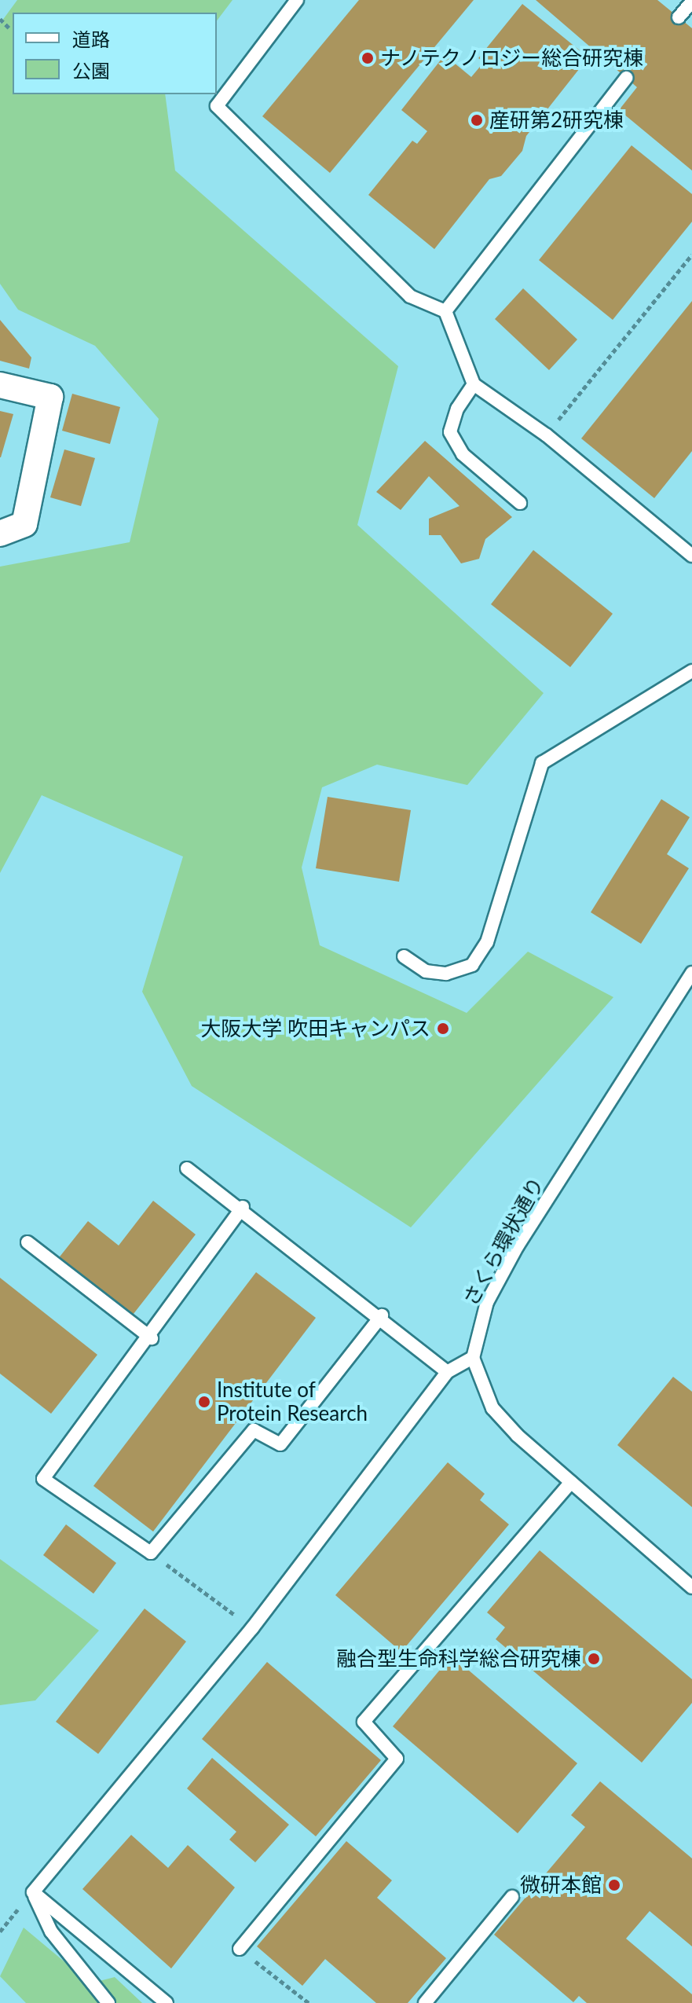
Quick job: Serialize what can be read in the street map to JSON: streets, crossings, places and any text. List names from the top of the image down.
{
  "streets": {
    "lane": ["さくら環状通り"]
  },
  "places": [
    "ナノテクノロジー総合研究棟",
    "産研第2研究棟",
    "大阪大学 吹田キャンパス",
    "Institute of Protein Research",
    "融合型生命科学総合研究棟",
    "微研本館"
  ],
  "legend": ["道路", "公園"]
}
